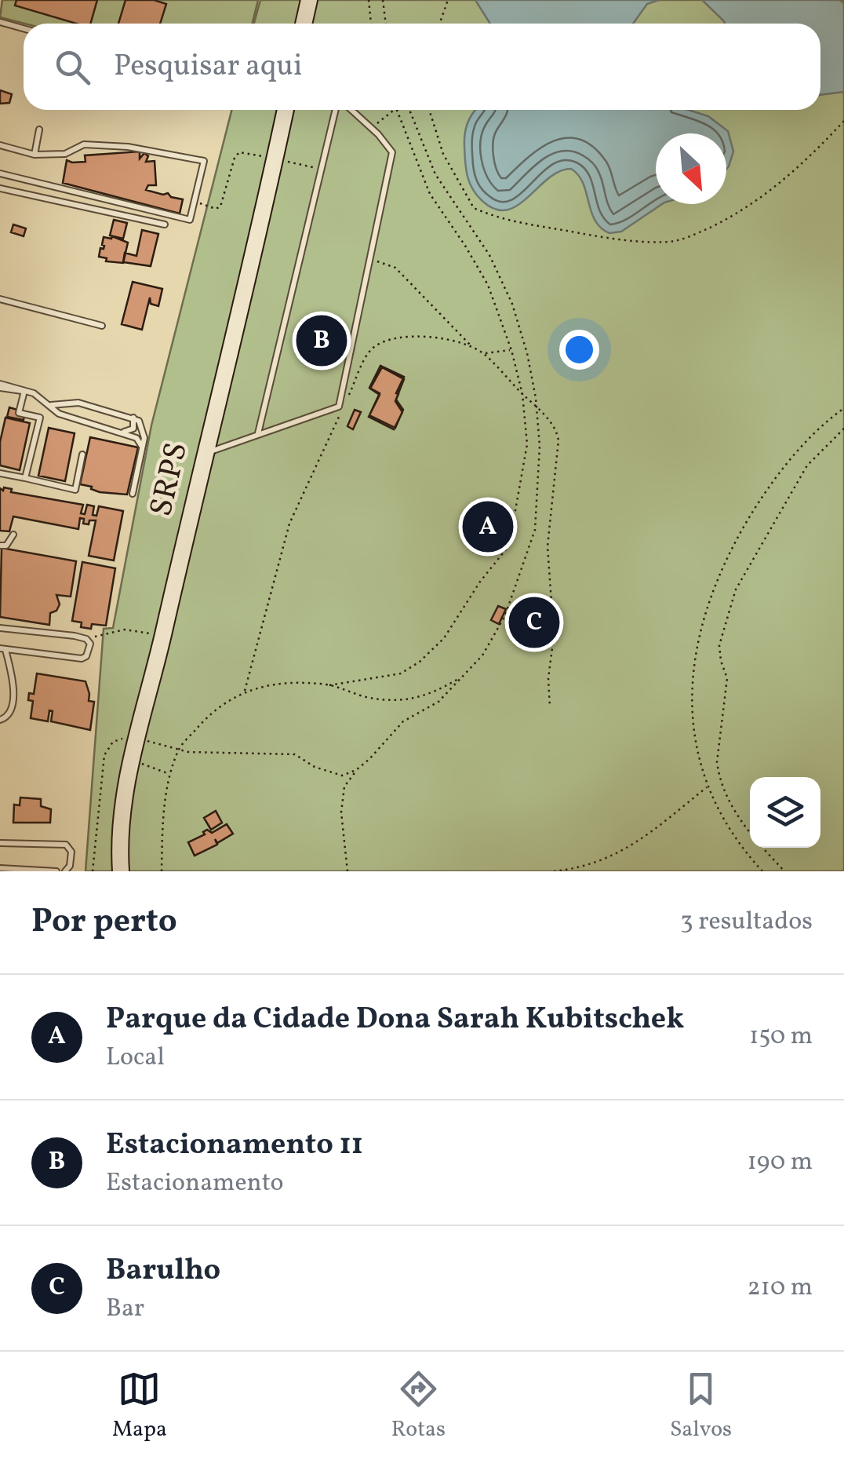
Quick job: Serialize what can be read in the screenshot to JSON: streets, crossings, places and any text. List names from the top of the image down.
{
  "streets": {
    "main road": ["SRPS"]
  },
  "north": "bottom right",
  "page": {
    "search": "Pesquisar aqui",
    "pins": ["B", "A", "C"],
    "heading": ["Por perto", "3 resultados"],
    "list": [
      {
        "mark": "A",
        "name": "Parque da Cidade Dona Sarah Kubitschek",
        "note": "Local",
        "value": "150 m"
      },
      {
        "mark": "B",
        "name": "Estacionamento 11",
        "note": "Estacionamento",
        "value": "190 m"
      },
      {
        "mark": "C",
        "name": "Barulho",
        "note": "Bar",
        "value": "210 m"
      }
    ],
    "nav": ["Mapa", "Rotas", "Salvos"]
  }
}
